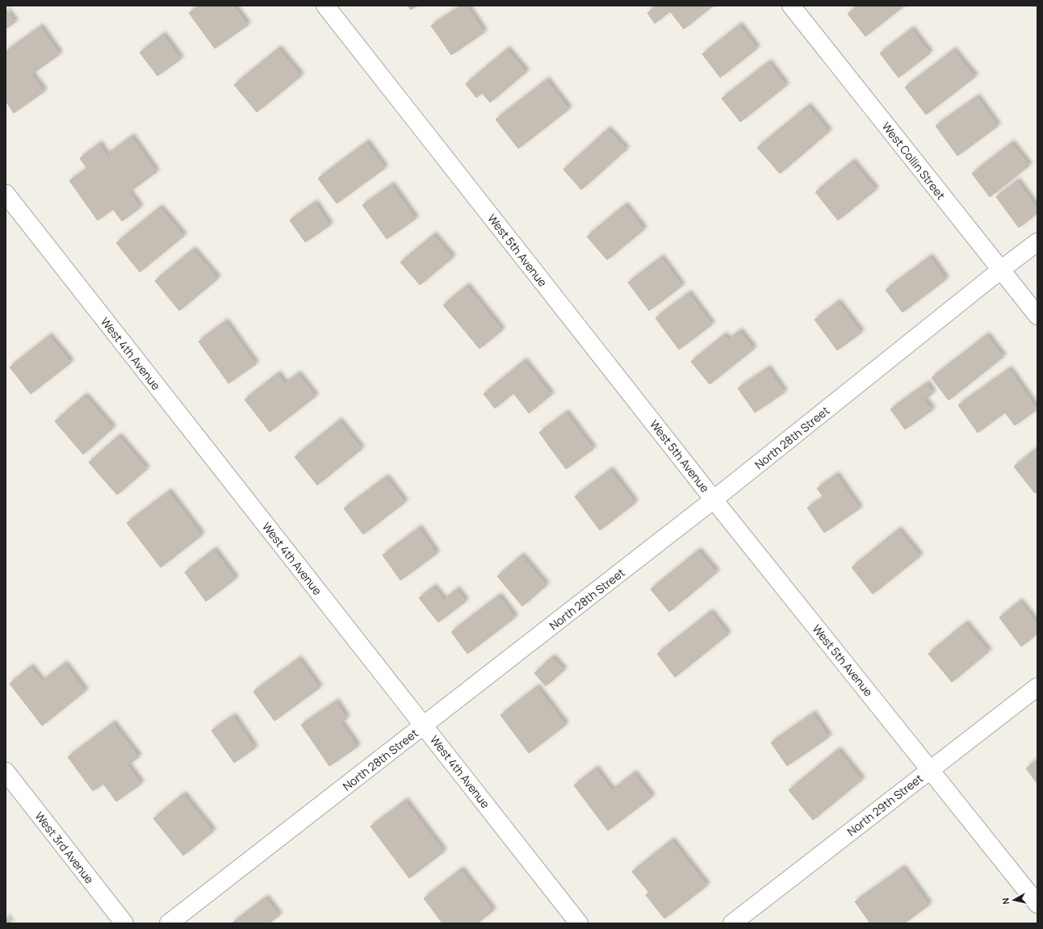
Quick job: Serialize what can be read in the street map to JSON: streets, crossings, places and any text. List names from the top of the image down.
{
  "streets": {
    "street": [
      "West Collin Street",
      "West 5th Avenue",
      "West 4th Avenue",
      "North 28th Street",
      "North 29th Street",
      "West 3rd Avenue"
    ]
  },
  "crossings": [
    ["West Collin Street", "North 28th Street"],
    ["West 5th Avenue", "North 28th Street"],
    ["West 5th Avenue", "North 29th Street"],
    ["West 4th Avenue", "North 28th Street"]
  ],
  "north": "left"
}
